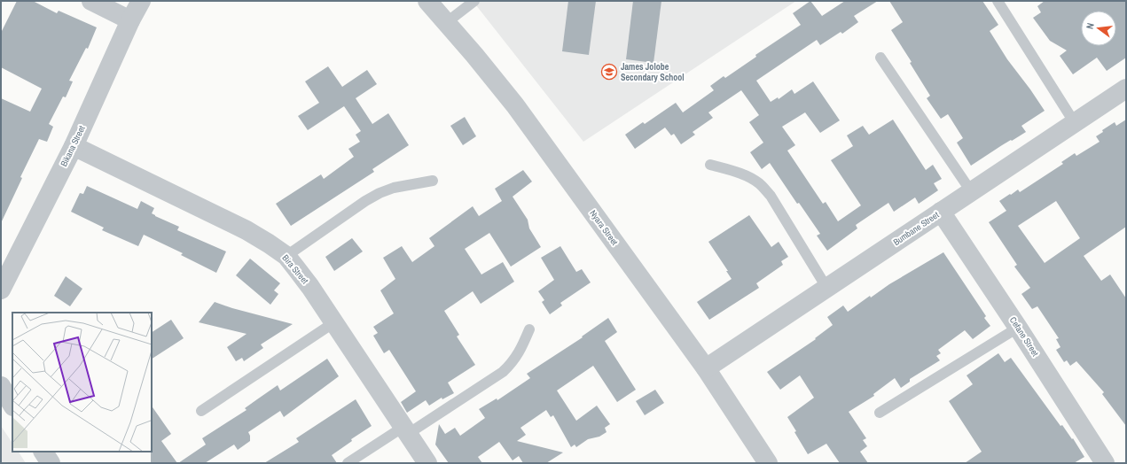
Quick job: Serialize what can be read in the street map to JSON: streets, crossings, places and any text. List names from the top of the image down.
{
  "streets": {
    "street": [
      "Bikana Street",
      "Nyara Street",
      "Bumbane Street",
      "Bira Street",
      "Cefane Street"
    ]
  },
  "crossings": [
    ["Bikana Street", "Bira Street"],
    ["Nyara Street", "Bumbane Street"],
    ["Bumbane Street", "Cefane Street"]
  ],
  "places": {
    "school or university": ["James Jolobe Secondary School"]
  },
  "north": "left"
}
